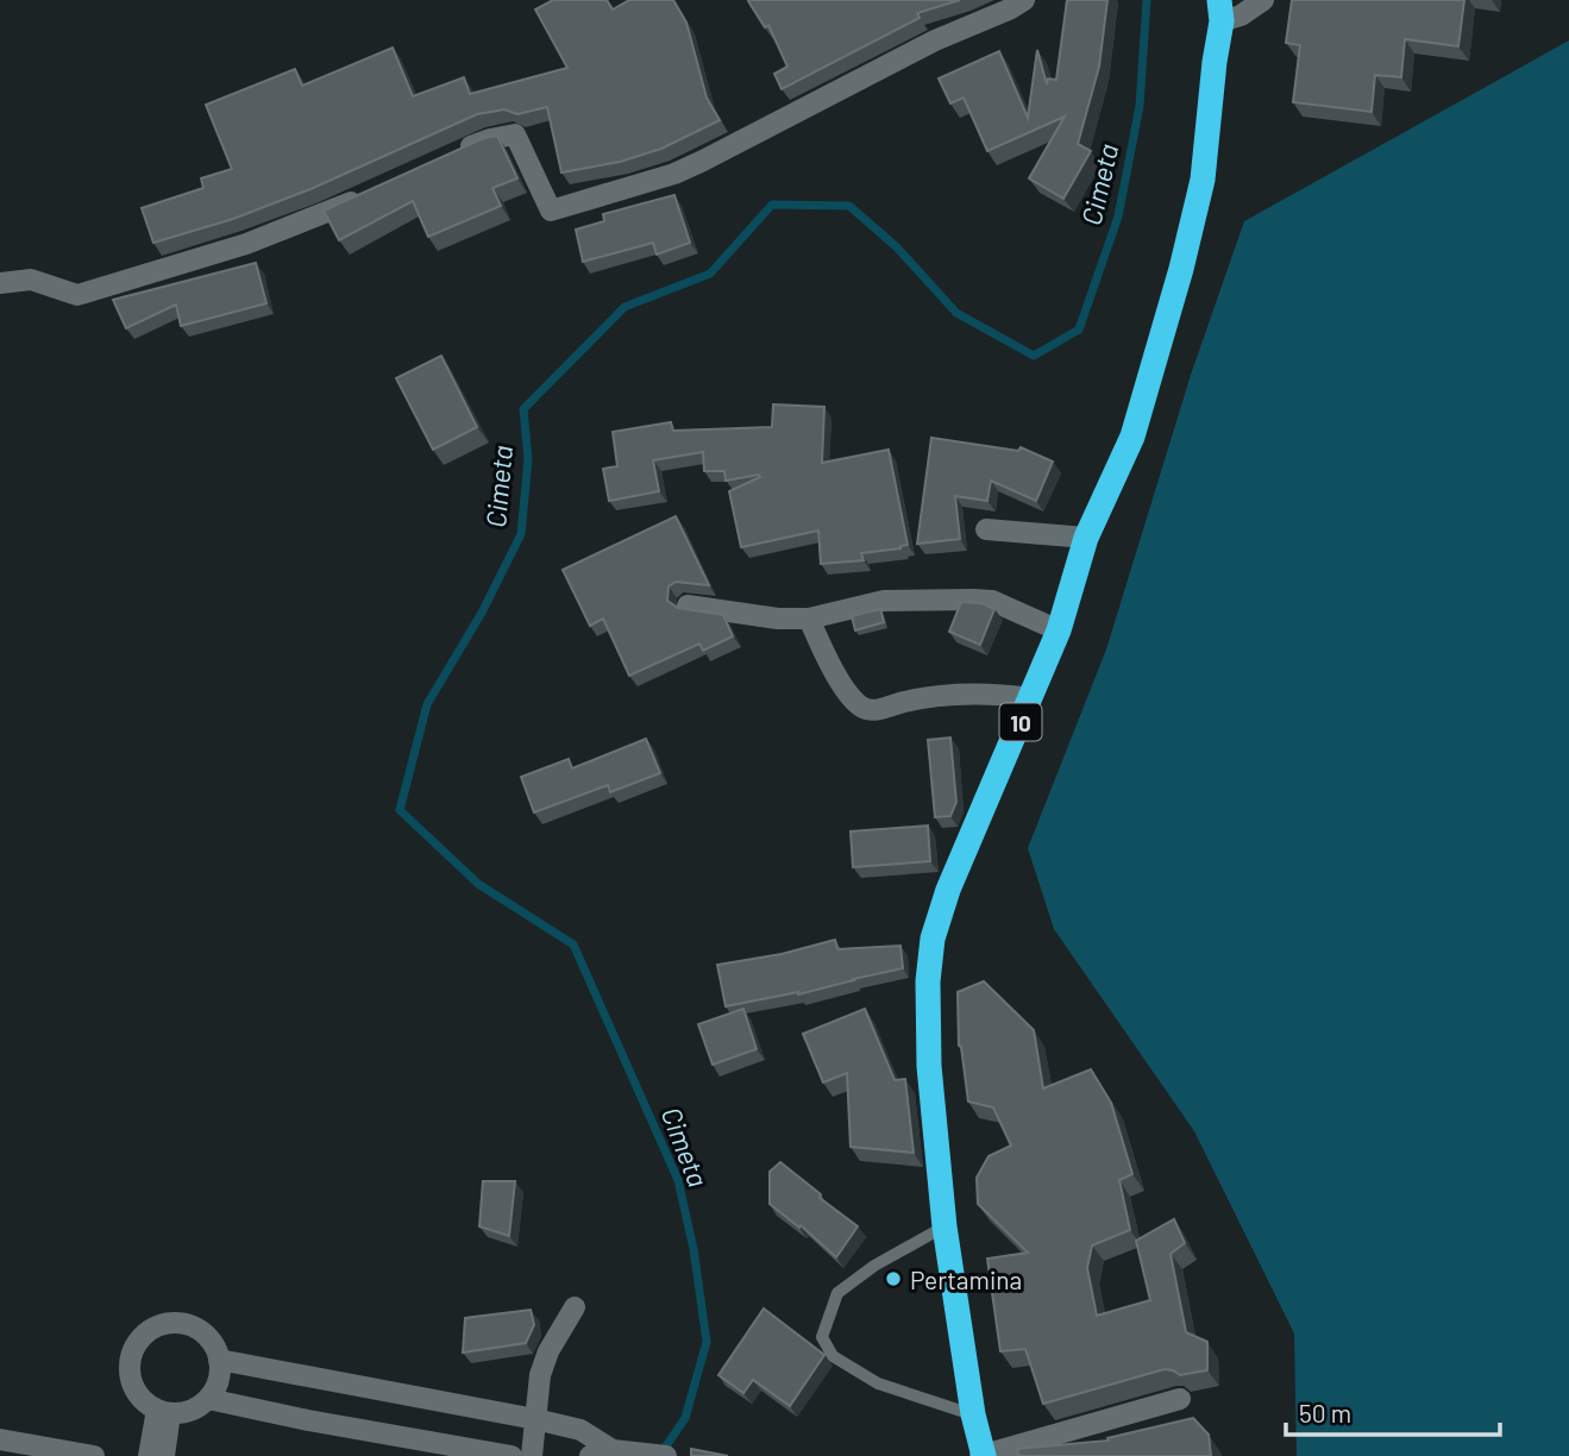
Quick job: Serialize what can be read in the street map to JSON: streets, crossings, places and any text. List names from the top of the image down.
{
  "streets": {
    "highway": ["10"]
  },
  "water": ["Cimeta"],
  "places": ["Pertamina"],
  "scale_bar": "50 m"
}
